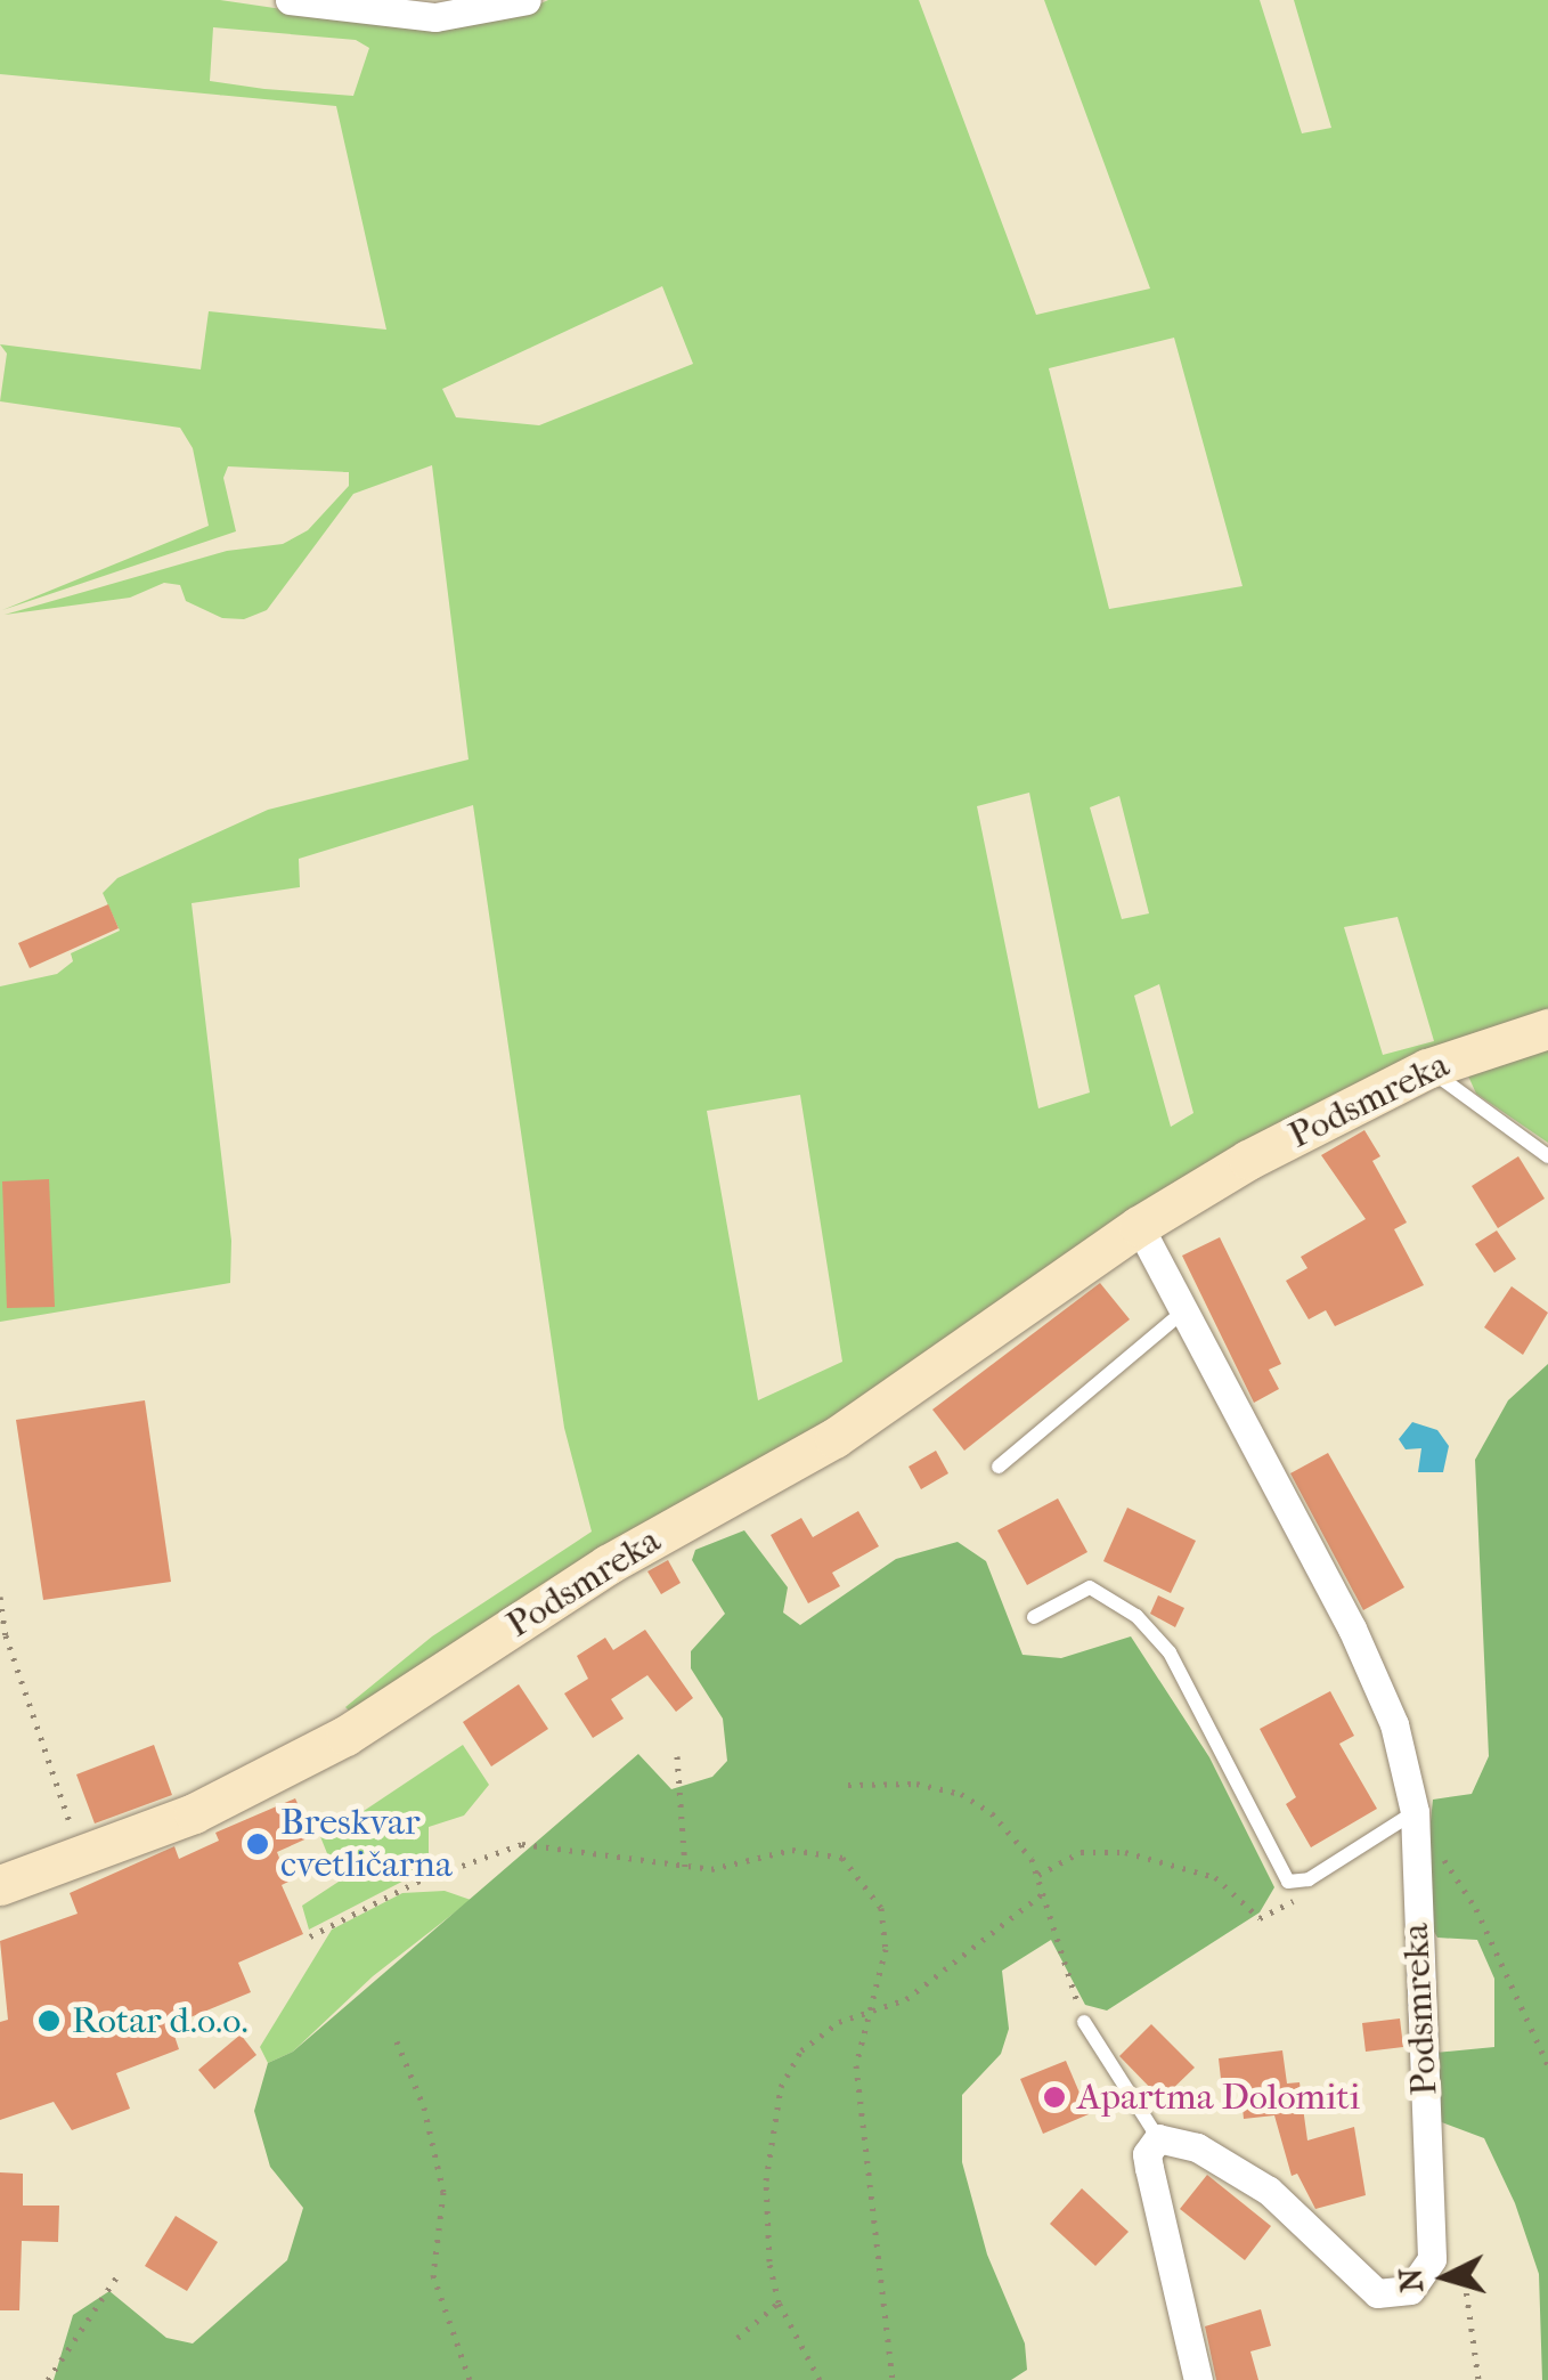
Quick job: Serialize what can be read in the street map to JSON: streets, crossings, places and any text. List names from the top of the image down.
{
  "streets": {
    "street": ["Podsmreka"]
  },
  "places": ["Breskvar cvetličarna", "Rotar d.o.o.", "Apartma Dolomiti"],
  "north": "left"
}
